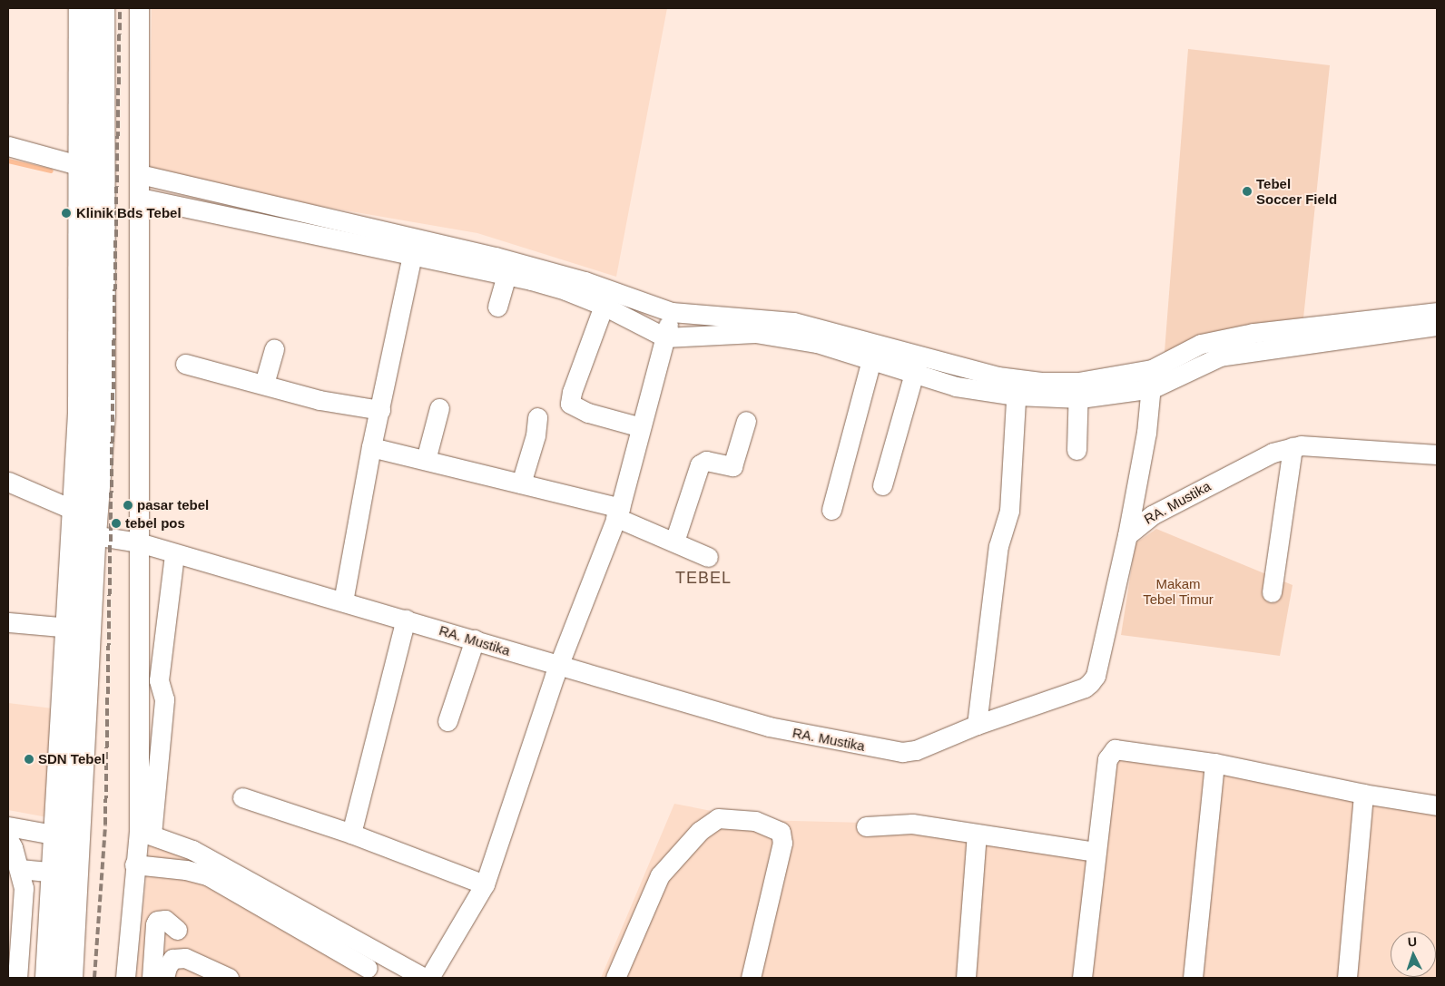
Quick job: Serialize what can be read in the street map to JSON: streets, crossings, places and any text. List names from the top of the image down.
{
  "streets": {
    "street": ["RA. Mustika"]
  },
  "districts": ["TEBEL"],
  "parks": ["Makam Tebel Timur"],
  "places": [
    "Tebel Soccer Field",
    "Klinik Bds Tebel",
    "pasar tebel",
    "tebel pos",
    "SDN Tebel"
  ],
  "north": "top"
}
